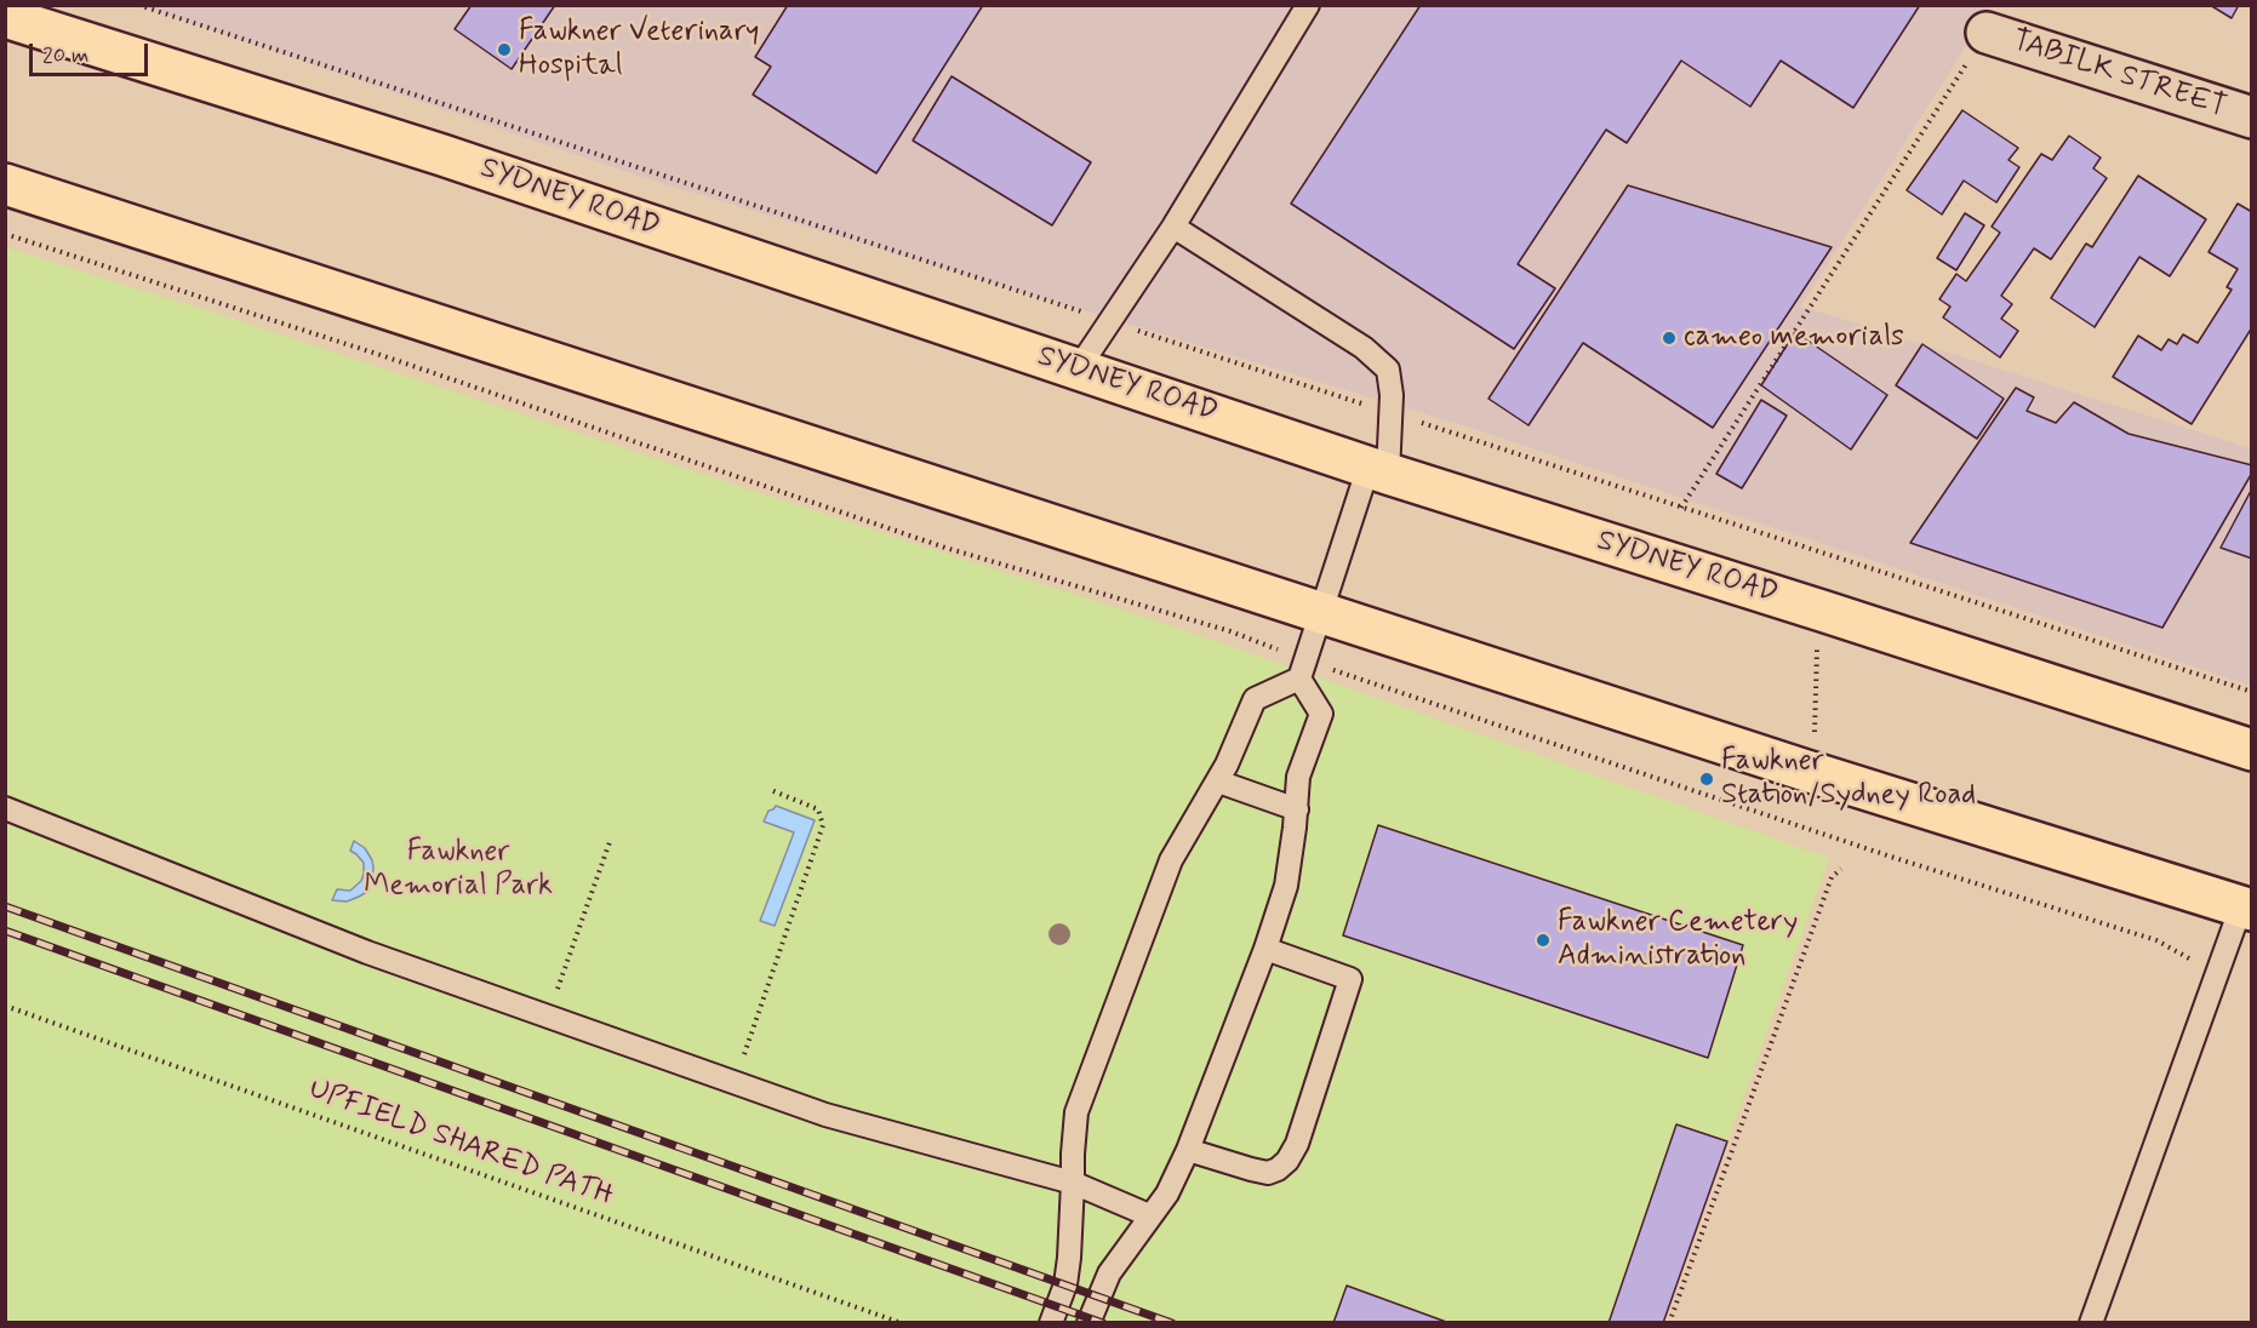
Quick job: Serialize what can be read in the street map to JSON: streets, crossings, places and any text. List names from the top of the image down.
{
  "streets": {
    "highway": ["SYDNEY ROAD"],
    "street": ["TABILK STREET"],
    "path": ["UPFIELD SHARED PATH"]
  },
  "parks": ["Fawkner Memorial Park"],
  "places": [
    "Fawkner Veterinary Hospital",
    "cameo memorials",
    "Fawkner Station/Sydney Road",
    "Fawkner Cemetery Administration"
  ],
  "scale_bar": "20 m"
}
